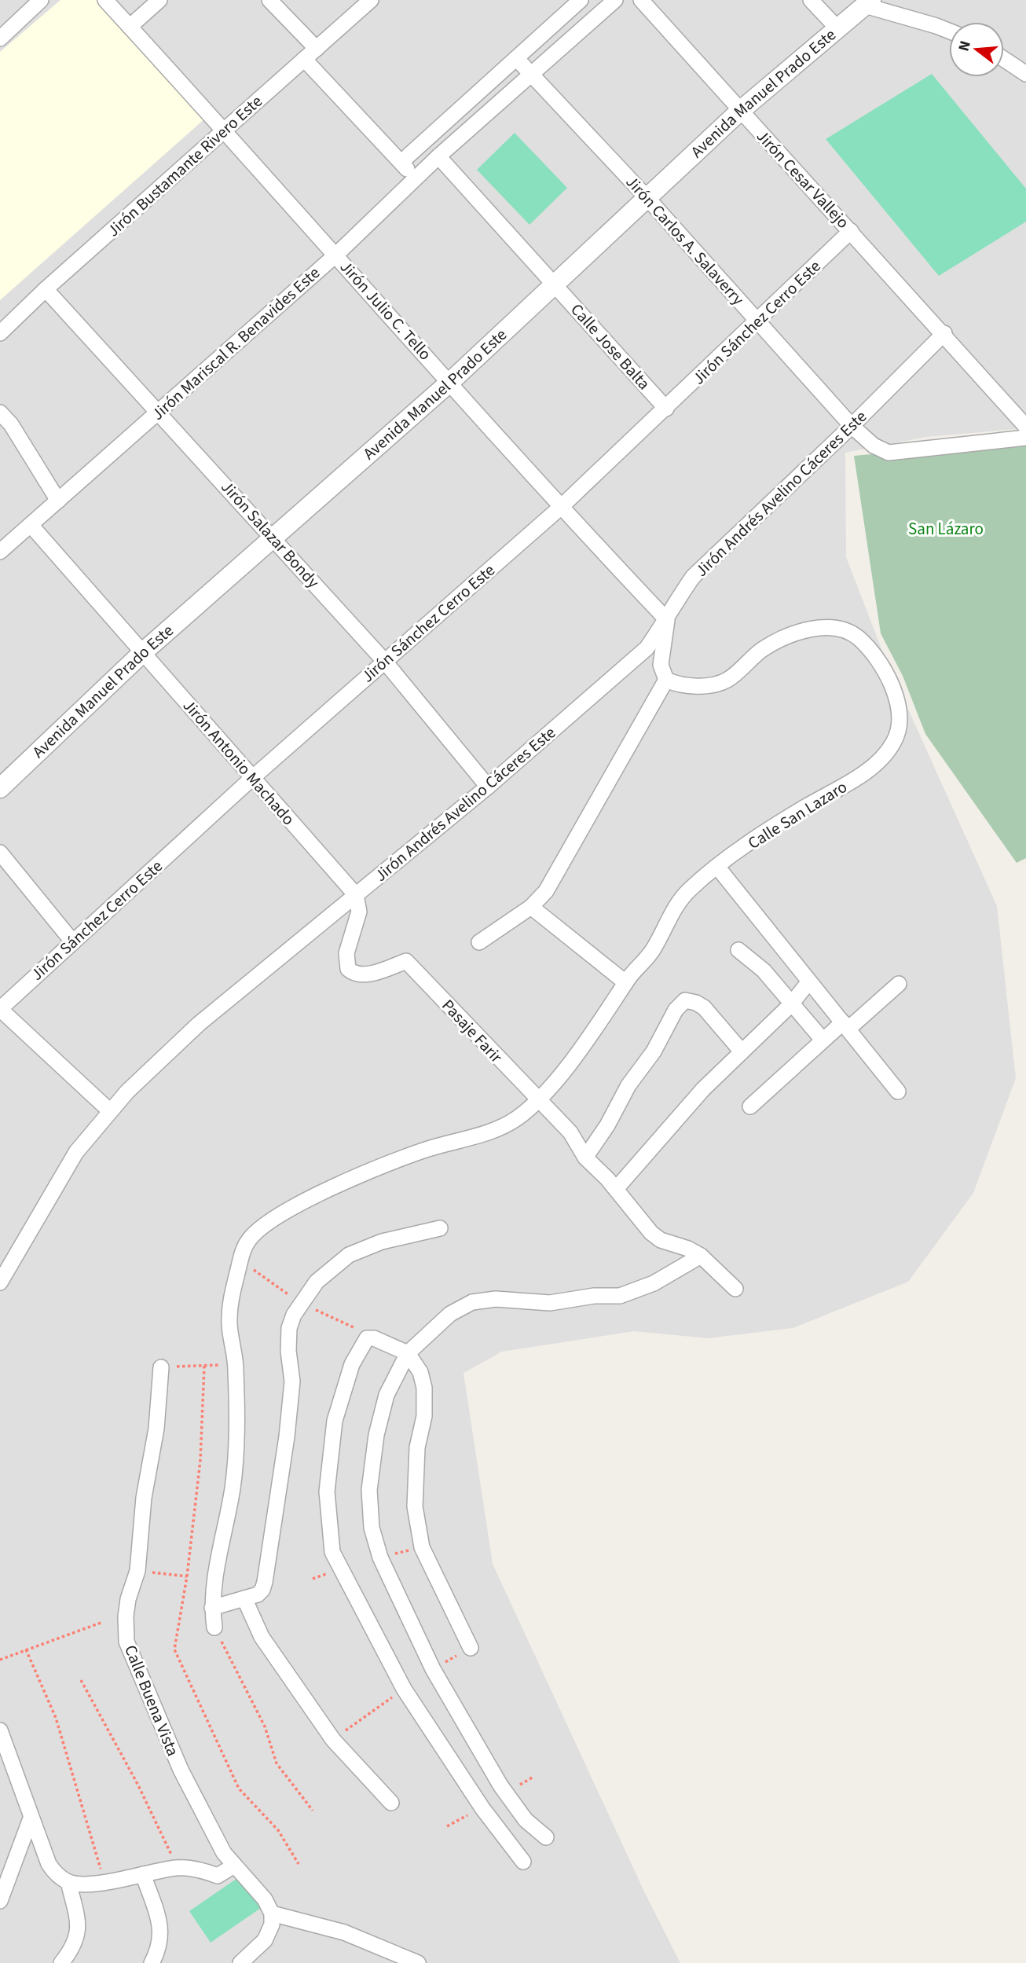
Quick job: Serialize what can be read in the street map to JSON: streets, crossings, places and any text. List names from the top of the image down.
{
  "streets": {
    "street": [
      "Avenida Manuel Prado Este",
      "Jirón Bustamante Rivero Este",
      "Jirón Cesar Vallejo",
      "Jirón Carlos A. Salaverry",
      "Jirón Julio C. Tello",
      "Jirón Sánchez Cerro Este",
      "Jirón Mariscal R. Benavides Este",
      "Calle Jose Balta",
      "Jirón Andrés Avelino Cáceres Este",
      "Jirón Salazar Bondy",
      "Jirón Antonio Machado",
      "Calle San Lazaro",
      "Pasaje Farir",
      "Calle Buena Vista"
    ]
  },
  "crossings": [
    ["Avenida Manuel Prado Este", "Jirón Cesar Vallejo"],
    ["Avenida Manuel Prado Este", "Jirón Carlos A. Salaverry"],
    ["Avenida Manuel Prado Este", "Jirón Julio C. Tello"],
    ["Avenida Manuel Prado Este", "Calle Jose Balta"],
    ["Avenida Manuel Prado Este", "Jirón Salazar Bondy"],
    ["Avenida Manuel Prado Este", "Jirón Antonio Machado"],
    ["Jirón Bustamante Rivero Este", "Jirón Julio C. Tello"],
    ["Jirón Bustamante Rivero Este", "Jirón Salazar Bondy"],
    ["Jirón Cesar Vallejo", "Jirón Sánchez Cerro Este"],
    ["Jirón Cesar Vallejo", "Jirón Andrés Avelino Cáceres Este"],
    ["Jirón Carlos A. Salaverry", "Jirón Sánchez Cerro Este"],
    ["Jirón Carlos A. Salaverry", "Jirón Mariscal R. Benavides Este"],
    ["Jirón Carlos A. Salaverry", "Jirón Andrés Avelino Cáceres Este"],
    ["Jirón Julio C. Tello", "Jirón Sánchez Cerro Este"],
    ["Jirón Julio C. Tello", "Jirón Mariscal R. Benavides Este"],
    ["Jirón Julio C. Tello", "Jirón Andrés Avelino Cáceres Este"],
    ["Jirón Sánchez Cerro Este", "Calle Jose Balta"],
    ["Jirón Sánchez Cerro Este", "Jirón Salazar Bondy"],
    ["Jirón Sánchez Cerro Este", "Jirón Antonio Machado"],
    ["Jirón Mariscal R. Benavides Este", "Calle Jose Balta"],
    ["Jirón Mariscal R. Benavides Este", "Jirón Salazar Bondy"],
    ["Jirón Mariscal R. Benavides Este", "Jirón Antonio Machado"],
    ["Jirón Andrés Avelino Cáceres Este", "Jirón Salazar Bondy"],
    ["Jirón Andrés Avelino Cáceres Este", "Jirón Antonio Machado"],
    ["Jirón Andrés Avelino Cáceres Este", "Pasaje Farir"],
    ["Jirón Antonio Machado", "Pasaje Farir"],
    ["Calle San Lazaro", "Pasaje Farir"]
  ],
  "parks": ["San Lázaro"],
  "north": "left"
}
